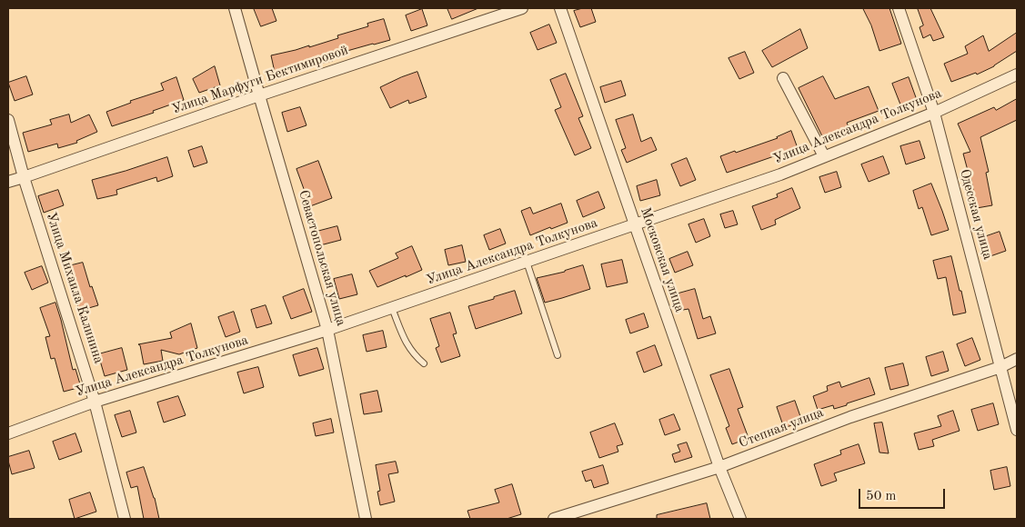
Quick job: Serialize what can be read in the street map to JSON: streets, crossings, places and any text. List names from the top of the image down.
{
  "streets": {
    "street": [
      "Улица Марфуги Бектимировой",
      "Улица Александра Толкунова",
      "Одесская улица",
      "Севастопольская улица",
      "Московская улица",
      "Улица Михаила Калинина",
      "Степная улица"
    ]
  },
  "crossings": [
    ["Улица Марфуги Бектимировой", "Севастопольская улица"],
    ["Улица Марфуги Бектимировой", "Улица Михаила Калинина"],
    ["Улица Александра Толкунова", "Одесская улица"],
    ["Улица Александра Толкунова", "Севастопольская улица"],
    ["Улица Александра Толкунова", "Московская улица"],
    ["Улица Александра Толкунова", "Улица Михаила Калинина"],
    ["Одесская улица", "Степная улица"],
    ["Московская улица", "Степная улица"]
  ],
  "scale_bar": "50 m"
}
